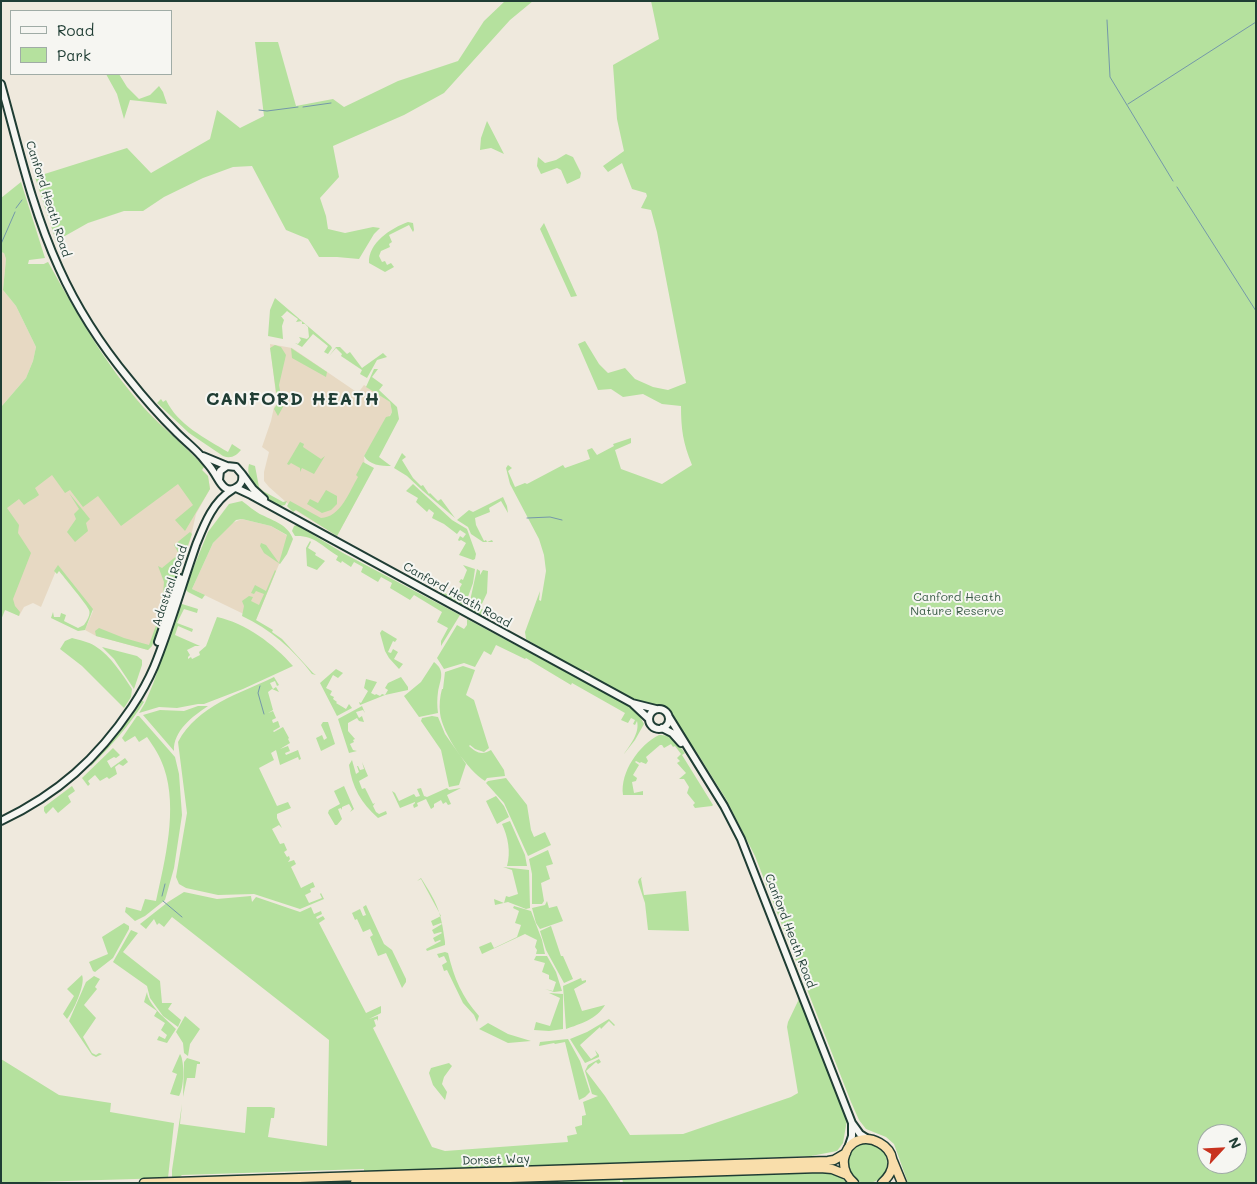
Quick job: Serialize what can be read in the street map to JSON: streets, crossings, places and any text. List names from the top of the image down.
{
  "streets": {
    "highway": ["Dorset Way"],
    "main road": ["Canford Heath Road", "Adastral Road"]
  },
  "crossings": [
    ["Canford Heath Road", "Adastral Road"],
    ["Canford Heath Road", "Dorset Way"]
  ],
  "districts": ["CANFORD HEATH"],
  "parks": ["Canford Heath Nature Reserve"],
  "legend": ["Road", "Park"],
  "north": "top right"
}
